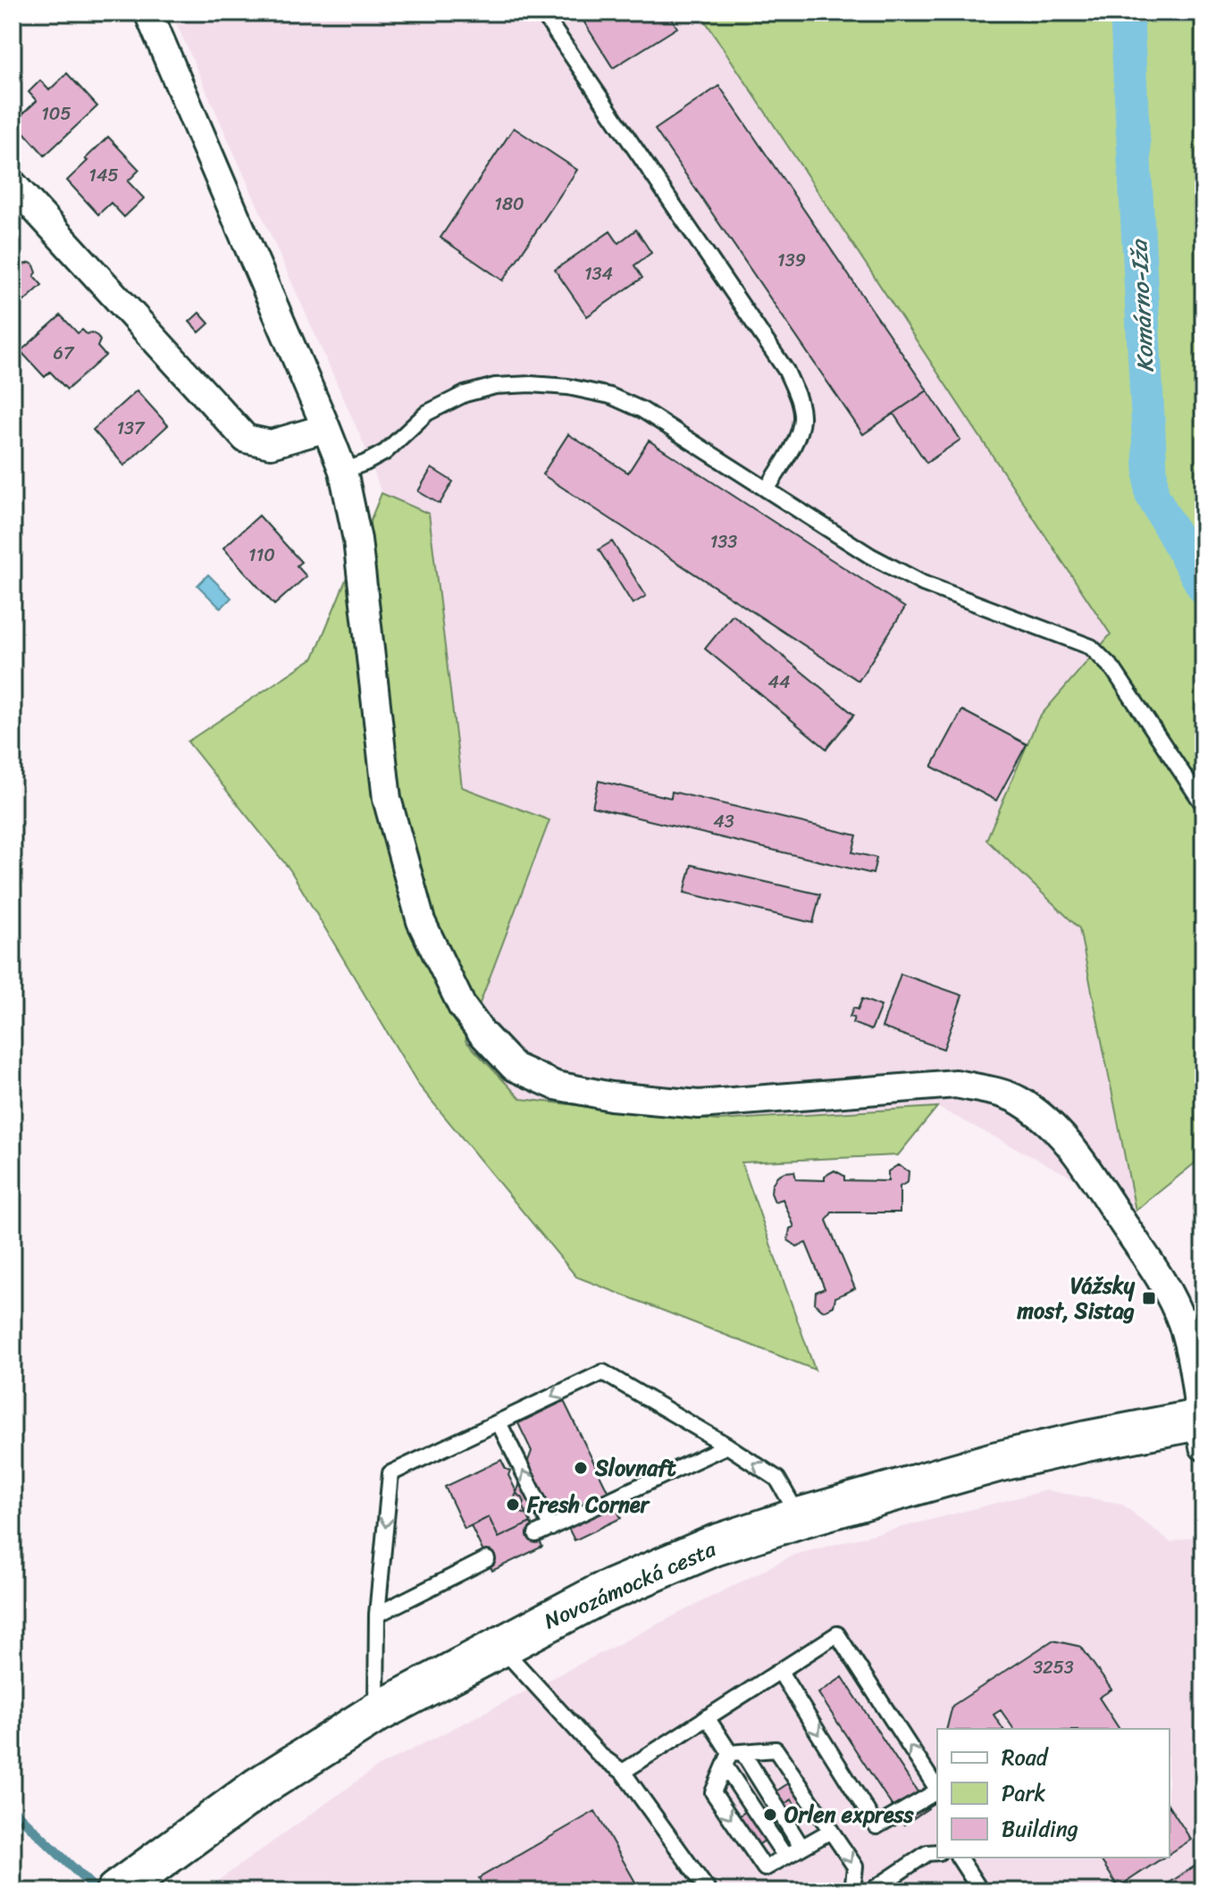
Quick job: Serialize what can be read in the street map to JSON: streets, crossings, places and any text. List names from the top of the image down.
{
  "streets": {
    "main road": ["Novozámocká cesta"]
  },
  "water": ["Komárno-Iža"],
  "places": {
    "transit": ["Vážsky most, Sistag"],
    "other": ["Slovnaft", "Fresh Corner", "Orlen express"]
  },
  "house_numbers": [
    "105",
    "145",
    "180",
    "139",
    "134",
    "67",
    "137",
    "133",
    "110",
    "44",
    "43",
    "3253"
  ],
  "legend": ["Road", "Park", "Building"]
}
